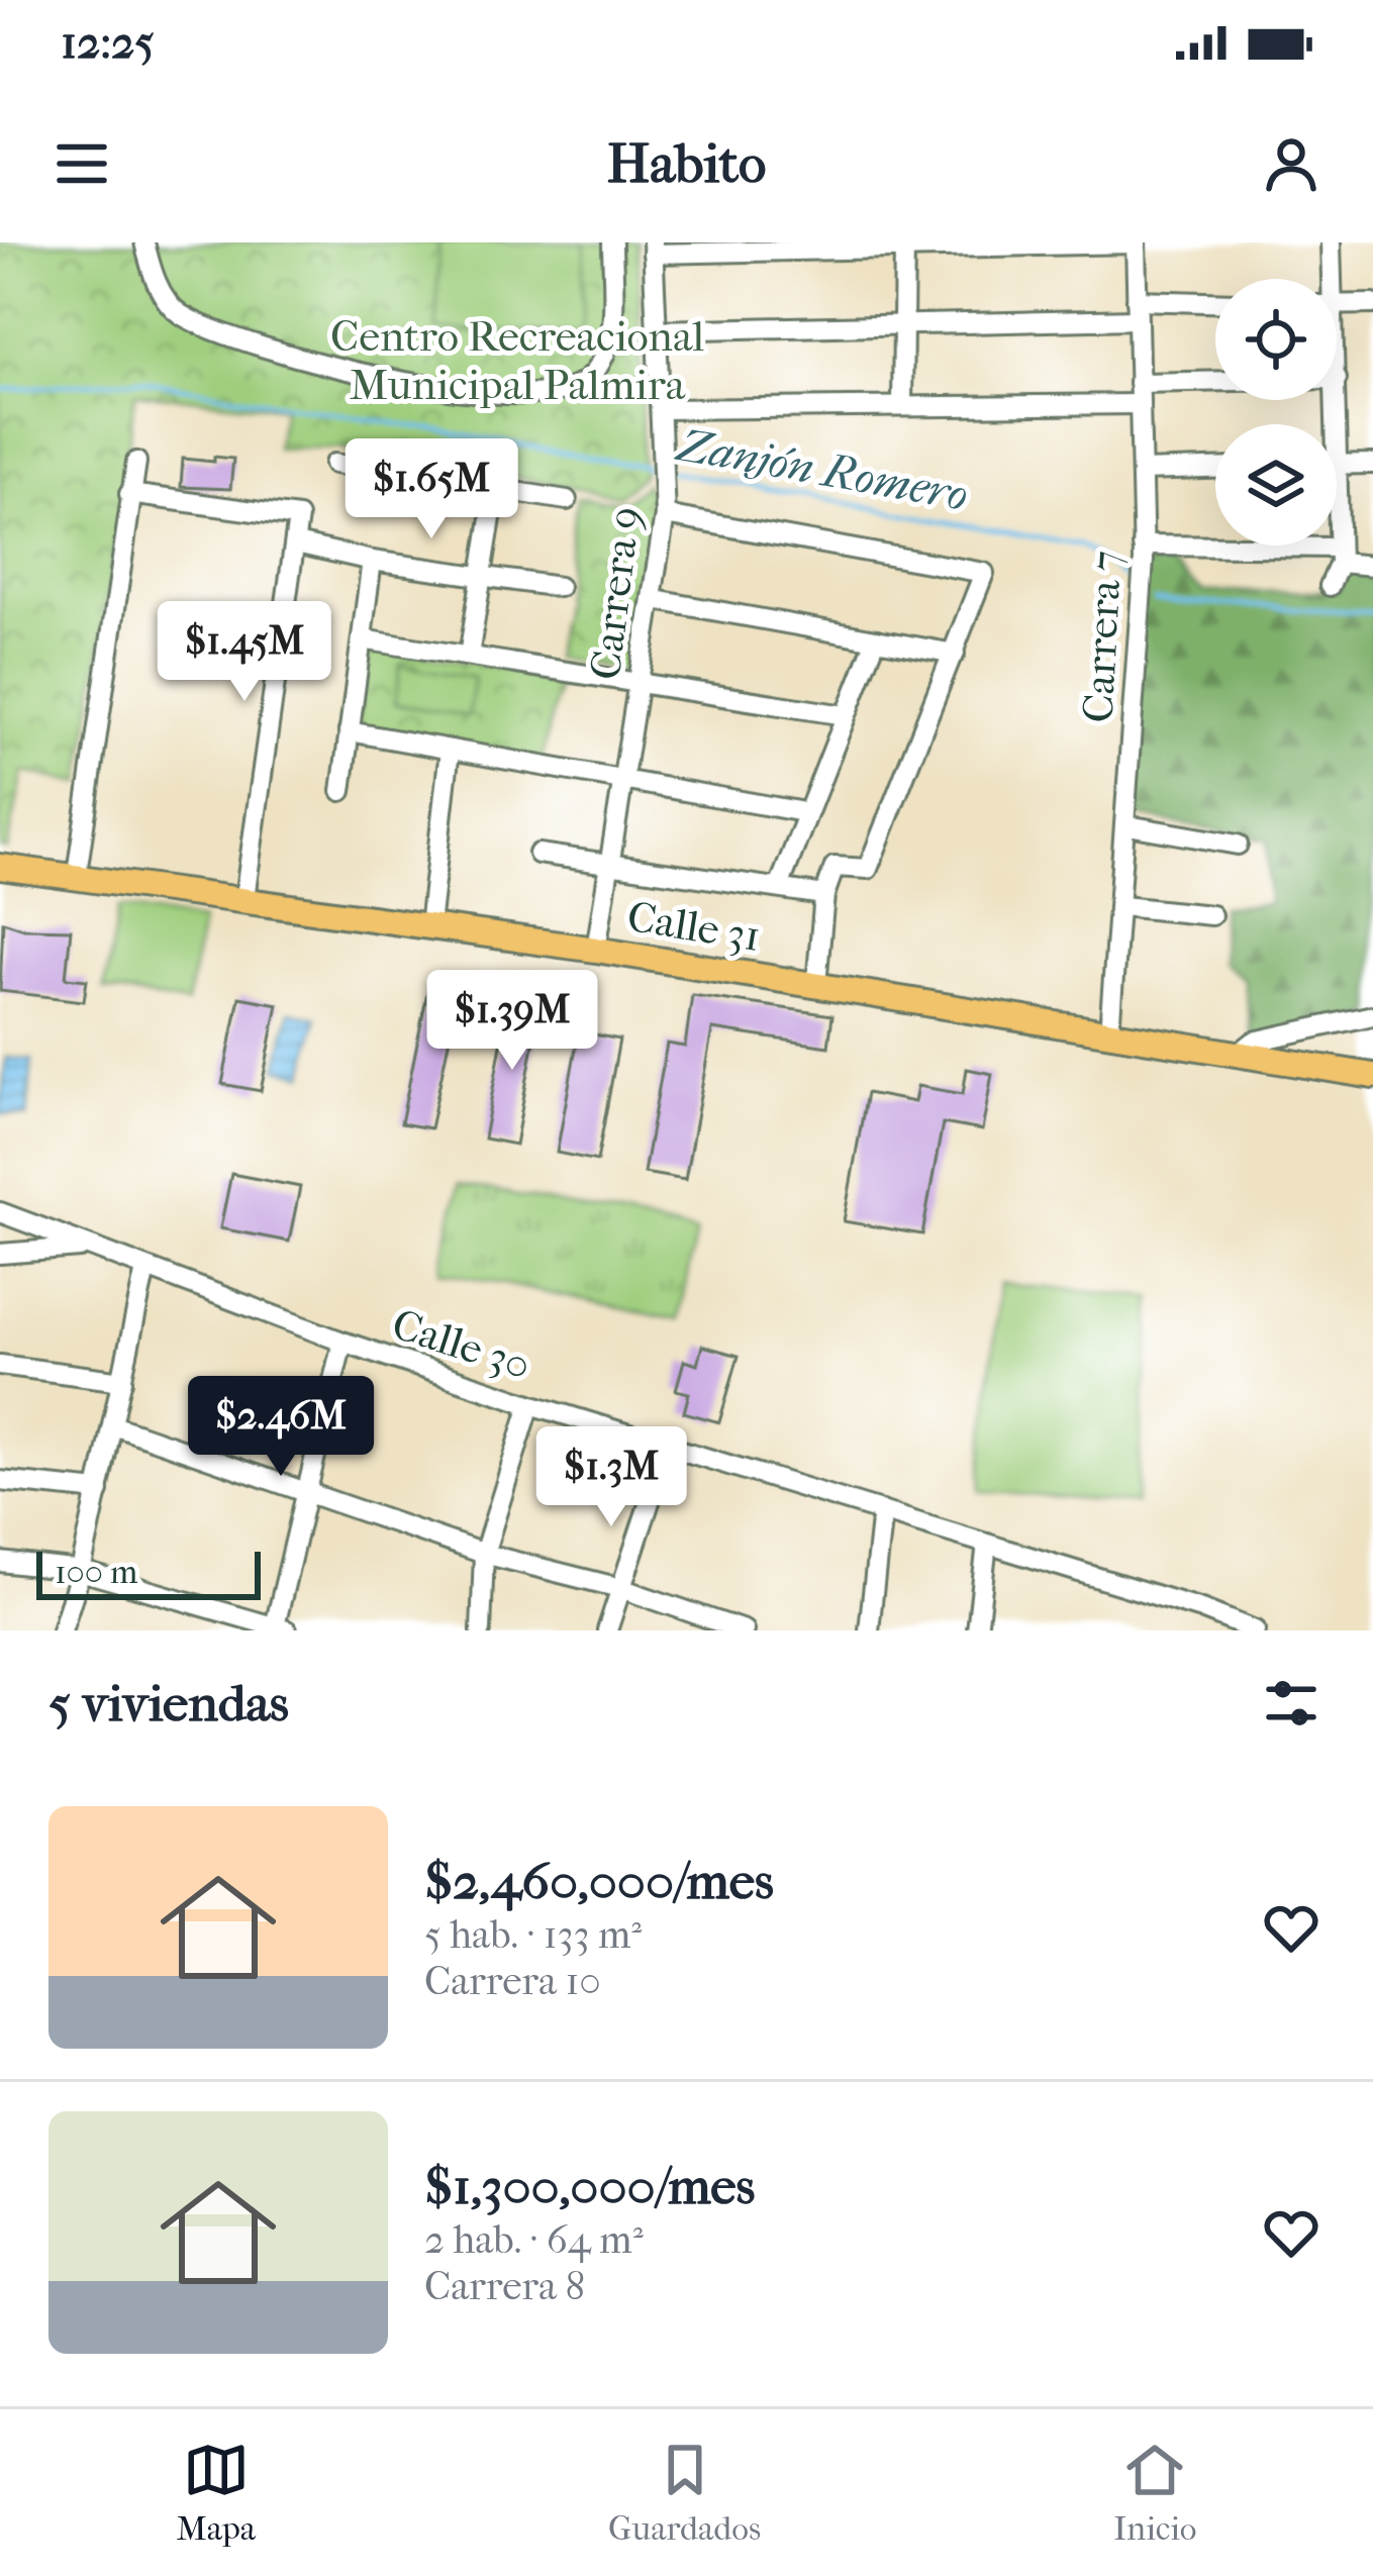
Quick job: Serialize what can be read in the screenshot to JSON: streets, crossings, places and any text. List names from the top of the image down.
{
  "streets": {
    "main road": ["Calle 31"],
    "street": ["Carrera 9", "Carrera 7", "Calle 30"]
  },
  "crossings": [
    ["Carrera 9", "Calle 31"],
    ["Carrera 7", "Calle 31"]
  ],
  "water": ["Zanjón Romero"],
  "parks": ["Centro Recreacional Municipal Palmira"],
  "scale_bar": "100 m",
  "page": {
    "status": "12:25",
    "header": "Habito",
    "price": [
      "$1.65M",
      "$1.45M",
      "$1.39M",
      "$2.46M",
      "$1.3M"
    ],
    "scale": "100 m",
    "heading": "5 viviendas",
    "list": [
      {
        "name": "$2,460,000/mes",
        "note": "5 hab. · 133 m² · Carrera 10"
      },
      {
        "name": "$1,300,000/mes",
        "note": "2 hab. · 64 m² · Carrera 8"
      }
    ],
    "tabs": ["Mapa", "Guardados", "Inicio"]
  }
}
